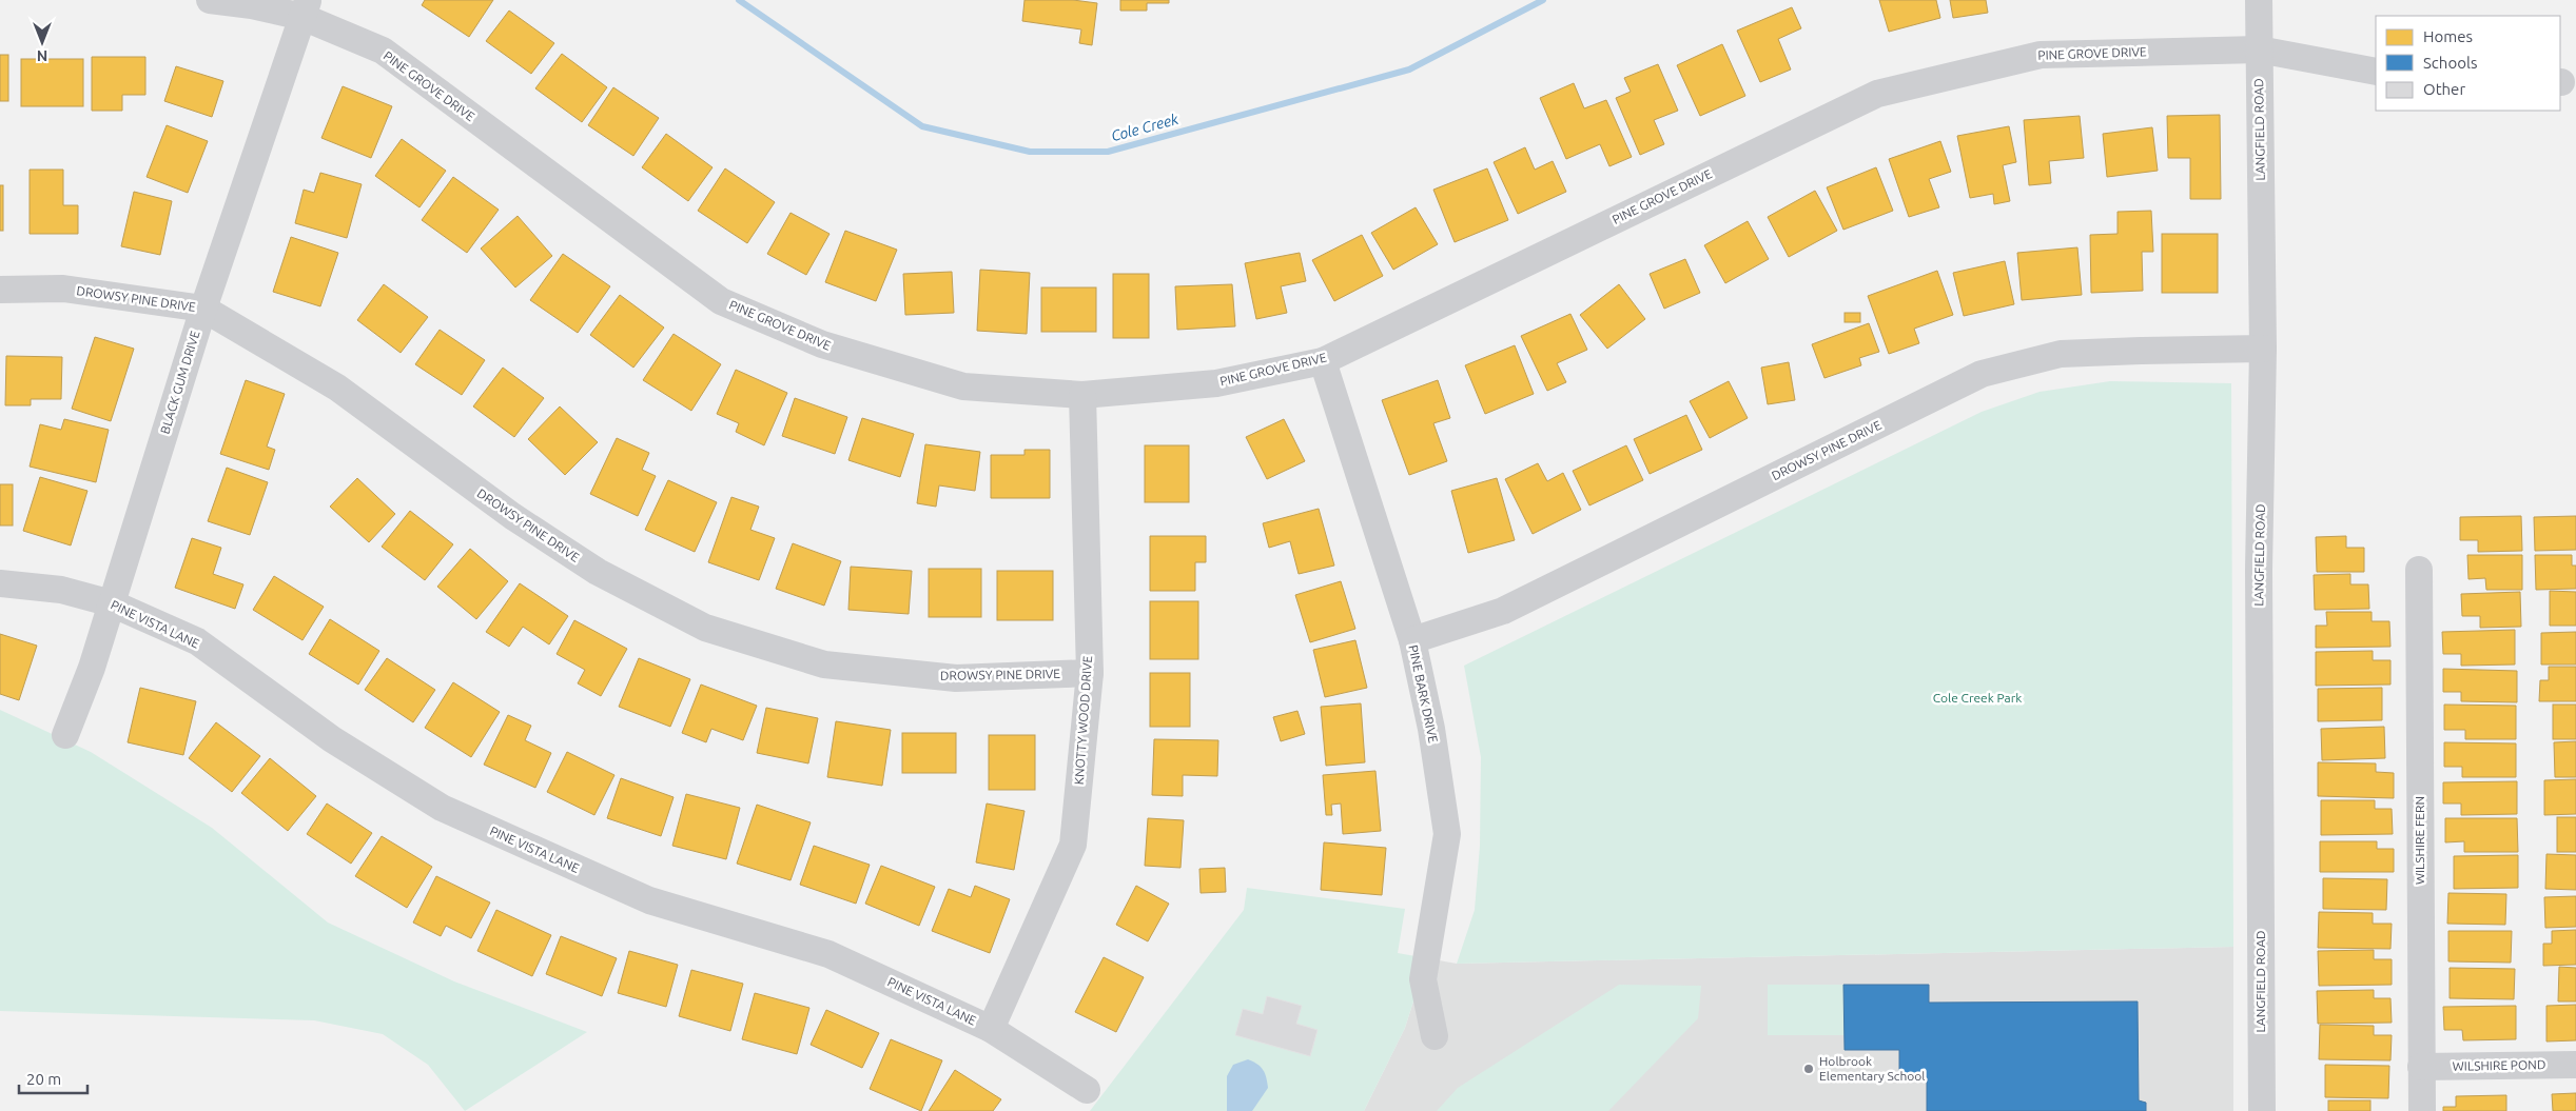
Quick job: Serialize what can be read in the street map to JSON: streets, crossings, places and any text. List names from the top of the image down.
{
  "streets": {
    "street": [
      "PINE GROVE DRIVE",
      "LANGFIELD ROAD",
      "DROWSY PINE DRIVE",
      "BLACK GUM DRIVE",
      "PINE VISTA LANE",
      "PINE BARK DRIVE",
      "KNOTTY WOOD DRIVE",
      "WILSHIRE FERN",
      "WILSHIRE POND"
    ]
  },
  "crossings": [
    ["PINE GROVE DRIVE", "LANGFIELD ROAD"],
    ["PINE GROVE DRIVE", "BLACK GUM DRIVE"],
    ["PINE GROVE DRIVE", "PINE BARK DRIVE"],
    ["PINE GROVE DRIVE", "KNOTTY WOOD DRIVE"],
    ["LANGFIELD ROAD", "DROWSY PINE DRIVE"],
    ["DROWSY PINE DRIVE", "BLACK GUM DRIVE"],
    ["DROWSY PINE DRIVE", "PINE BARK DRIVE"],
    ["DROWSY PINE DRIVE", "KNOTTY WOOD DRIVE"],
    ["BLACK GUM DRIVE", "PINE VISTA LANE"],
    ["PINE VISTA LANE", "KNOTTY WOOD DRIVE"],
    ["WILSHIRE FERN", "WILSHIRE POND"]
  ],
  "water": ["Cole Creek"],
  "parks": ["Cole Creek Park"],
  "places": ["Holbrook Elementary School"],
  "legend": ["Homes", "Schools", "Other"],
  "scale_bar": "20 m",
  "north": "bottom"
}
